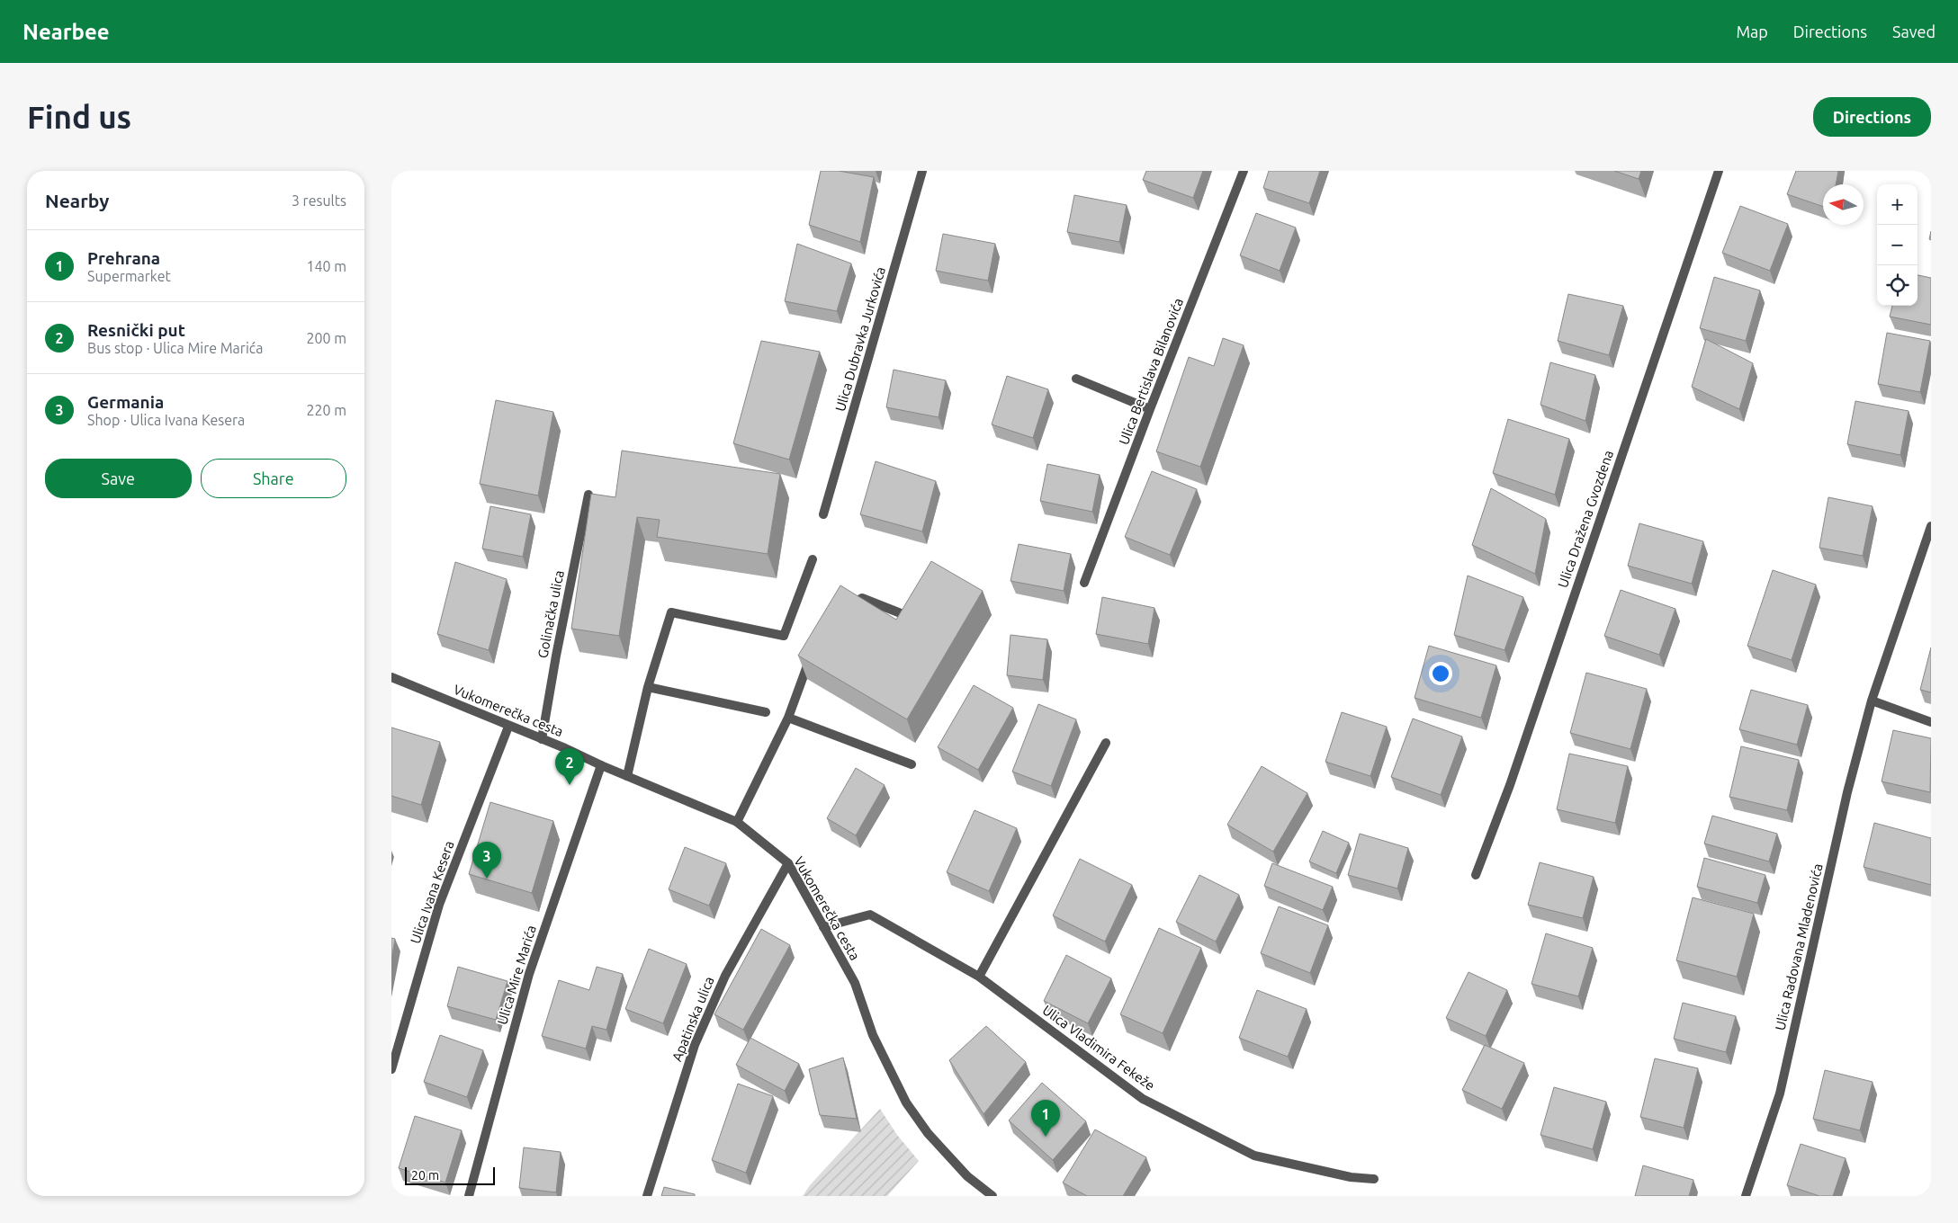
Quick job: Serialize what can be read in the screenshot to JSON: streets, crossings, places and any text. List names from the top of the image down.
{
  "streets": {
    "street": [
      "Ulica Dubravka Jurkovića",
      "Ulica Bertislava Bilanovića",
      "Ulica Dražena Gvozdena",
      "Golinačka ulica",
      "Vukomerečka cesta",
      "Ulica Ivana Kesera",
      "Ulica Radovana Mladenovića",
      "Ulica Mire Marića",
      "Apatinska ulica",
      "Ulica Vladimira Fekeže"
    ]
  },
  "crossings": [
    ["Golinačka ulica", "Vukomerečka cesta"],
    ["Vukomerečka cesta", "Ulica Ivana Kesera"],
    ["Vukomerečka cesta", "Ulica Mire Marića"],
    ["Vukomerečka cesta", "Apatinska ulica"],
    ["Vukomerečka cesta", "Ulica Vladimira Fekeže"]
  ],
  "scale_bar": "20 m",
  "north": "left",
  "page": {
    "header": "Nearbee",
    "nav": ["Map", "Directions", "Saved"],
    "buttons": [
      "Directions",
      ["Save", "Share"]
    ],
    "title": "Find us",
    "heading": ["Nearby", "3 results"],
    "map_buttons": ["+", "−"],
    "list": [
      {
        "mark": "1",
        "name": "Prehrana",
        "note": "Supermarket",
        "value": "140 m"
      },
      {
        "mark": "2",
        "name": "Resnički put",
        "note": "Bus stop · Ulica Mire Marića",
        "value": "200 m"
      },
      {
        "mark": "3",
        "name": "Germania",
        "note": "Shop · Ulica Ivana Kesera",
        "value": "220 m"
      }
    ],
    "pins": ["2", "3", "1"],
    "scale": "20 m"
  }
}
